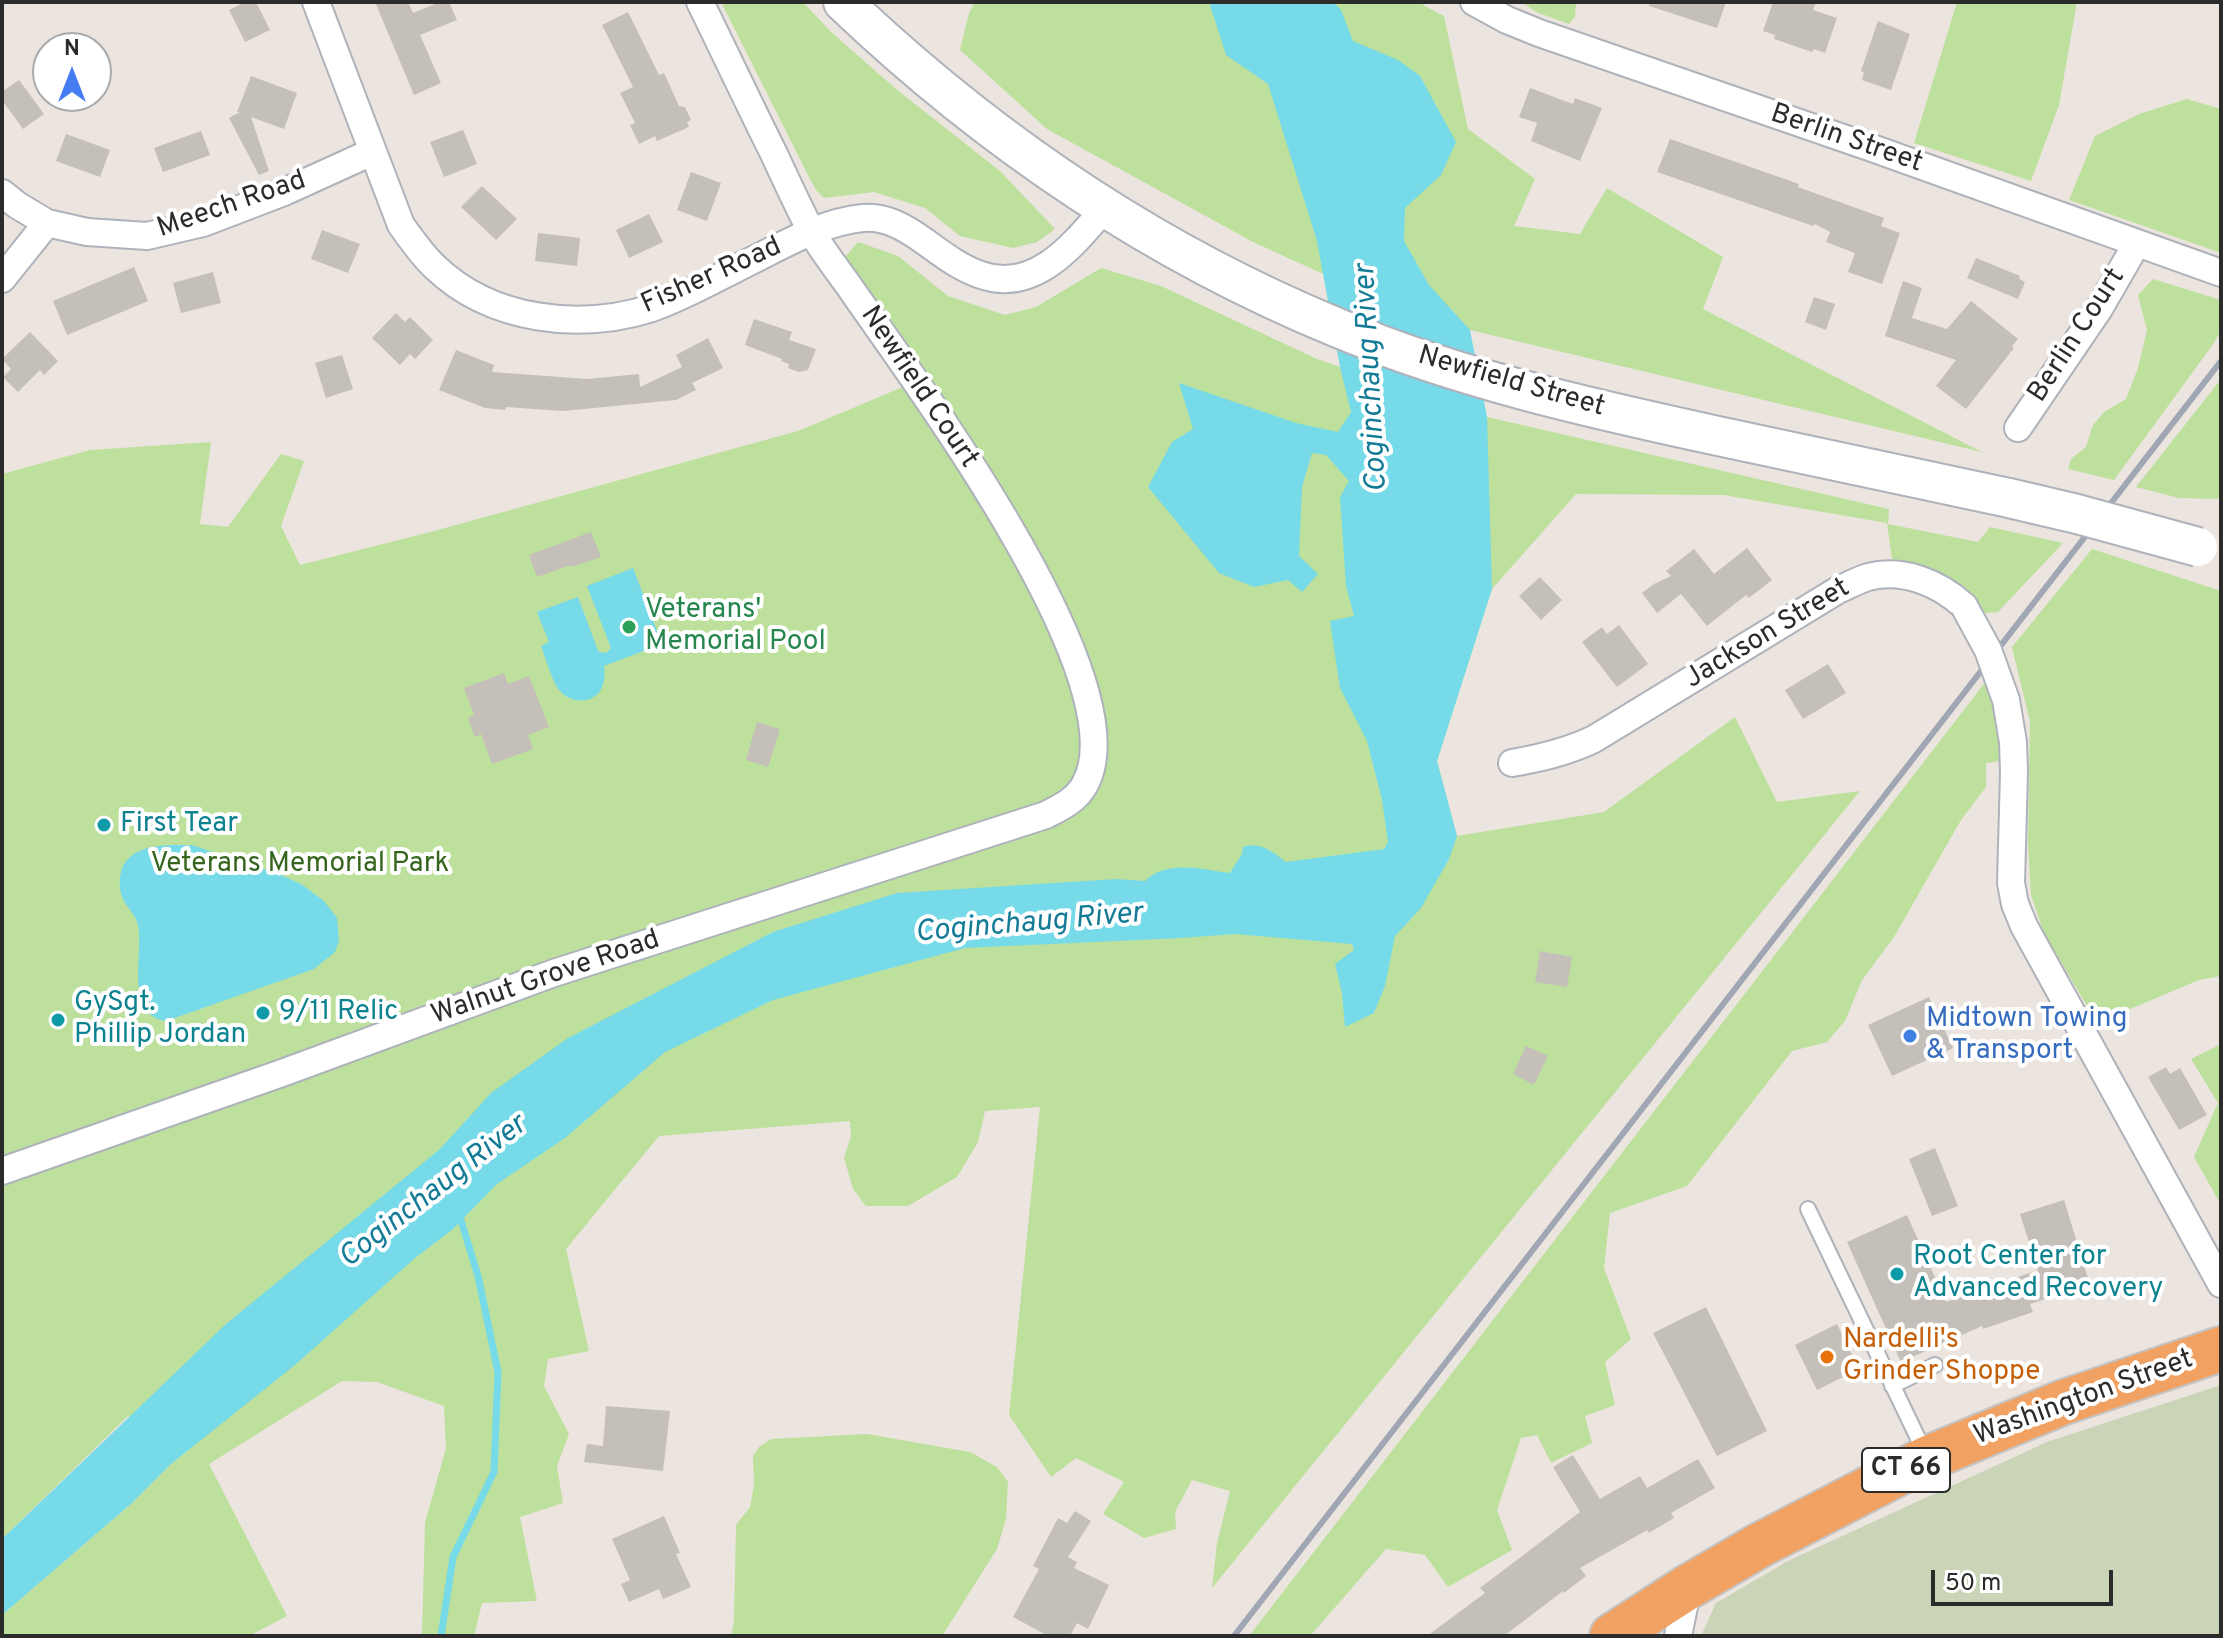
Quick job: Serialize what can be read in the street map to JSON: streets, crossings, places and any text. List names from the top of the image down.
{
  "streets": {
    "highway": ["Washington Street", "CT 66"],
    "main road": ["Newfield Street"],
    "street": [
      "Berlin Street",
      "Meech Road",
      "Fisher Road",
      "Berlin Court",
      "Newfield Court",
      "Jackson Street",
      "Walnut Grove Road"
    ]
  },
  "crossings": [
    ["Berlin Street", "Berlin Court"],
    ["Meech Road", "Fisher Road"],
    ["Fisher Road", "Newfield Street"],
    ["Fisher Road", "Newfield Court"],
    ["Newfield Court", "Walnut Grove Road"]
  ],
  "water": ["Coginchaug River"],
  "parks": ["Veterans Memorial Park"],
  "places": [
    "Veterans' Memorial Pool",
    "First Tear",
    "9/11 Relic",
    "GySgt. Phillip Jordan",
    "Midtown Towing & Transport",
    "Root Center for Advanced Recovery",
    "Nardelli's Grinder Shoppe"
  ],
  "scale_bar": "50 m",
  "north": "top"
}
